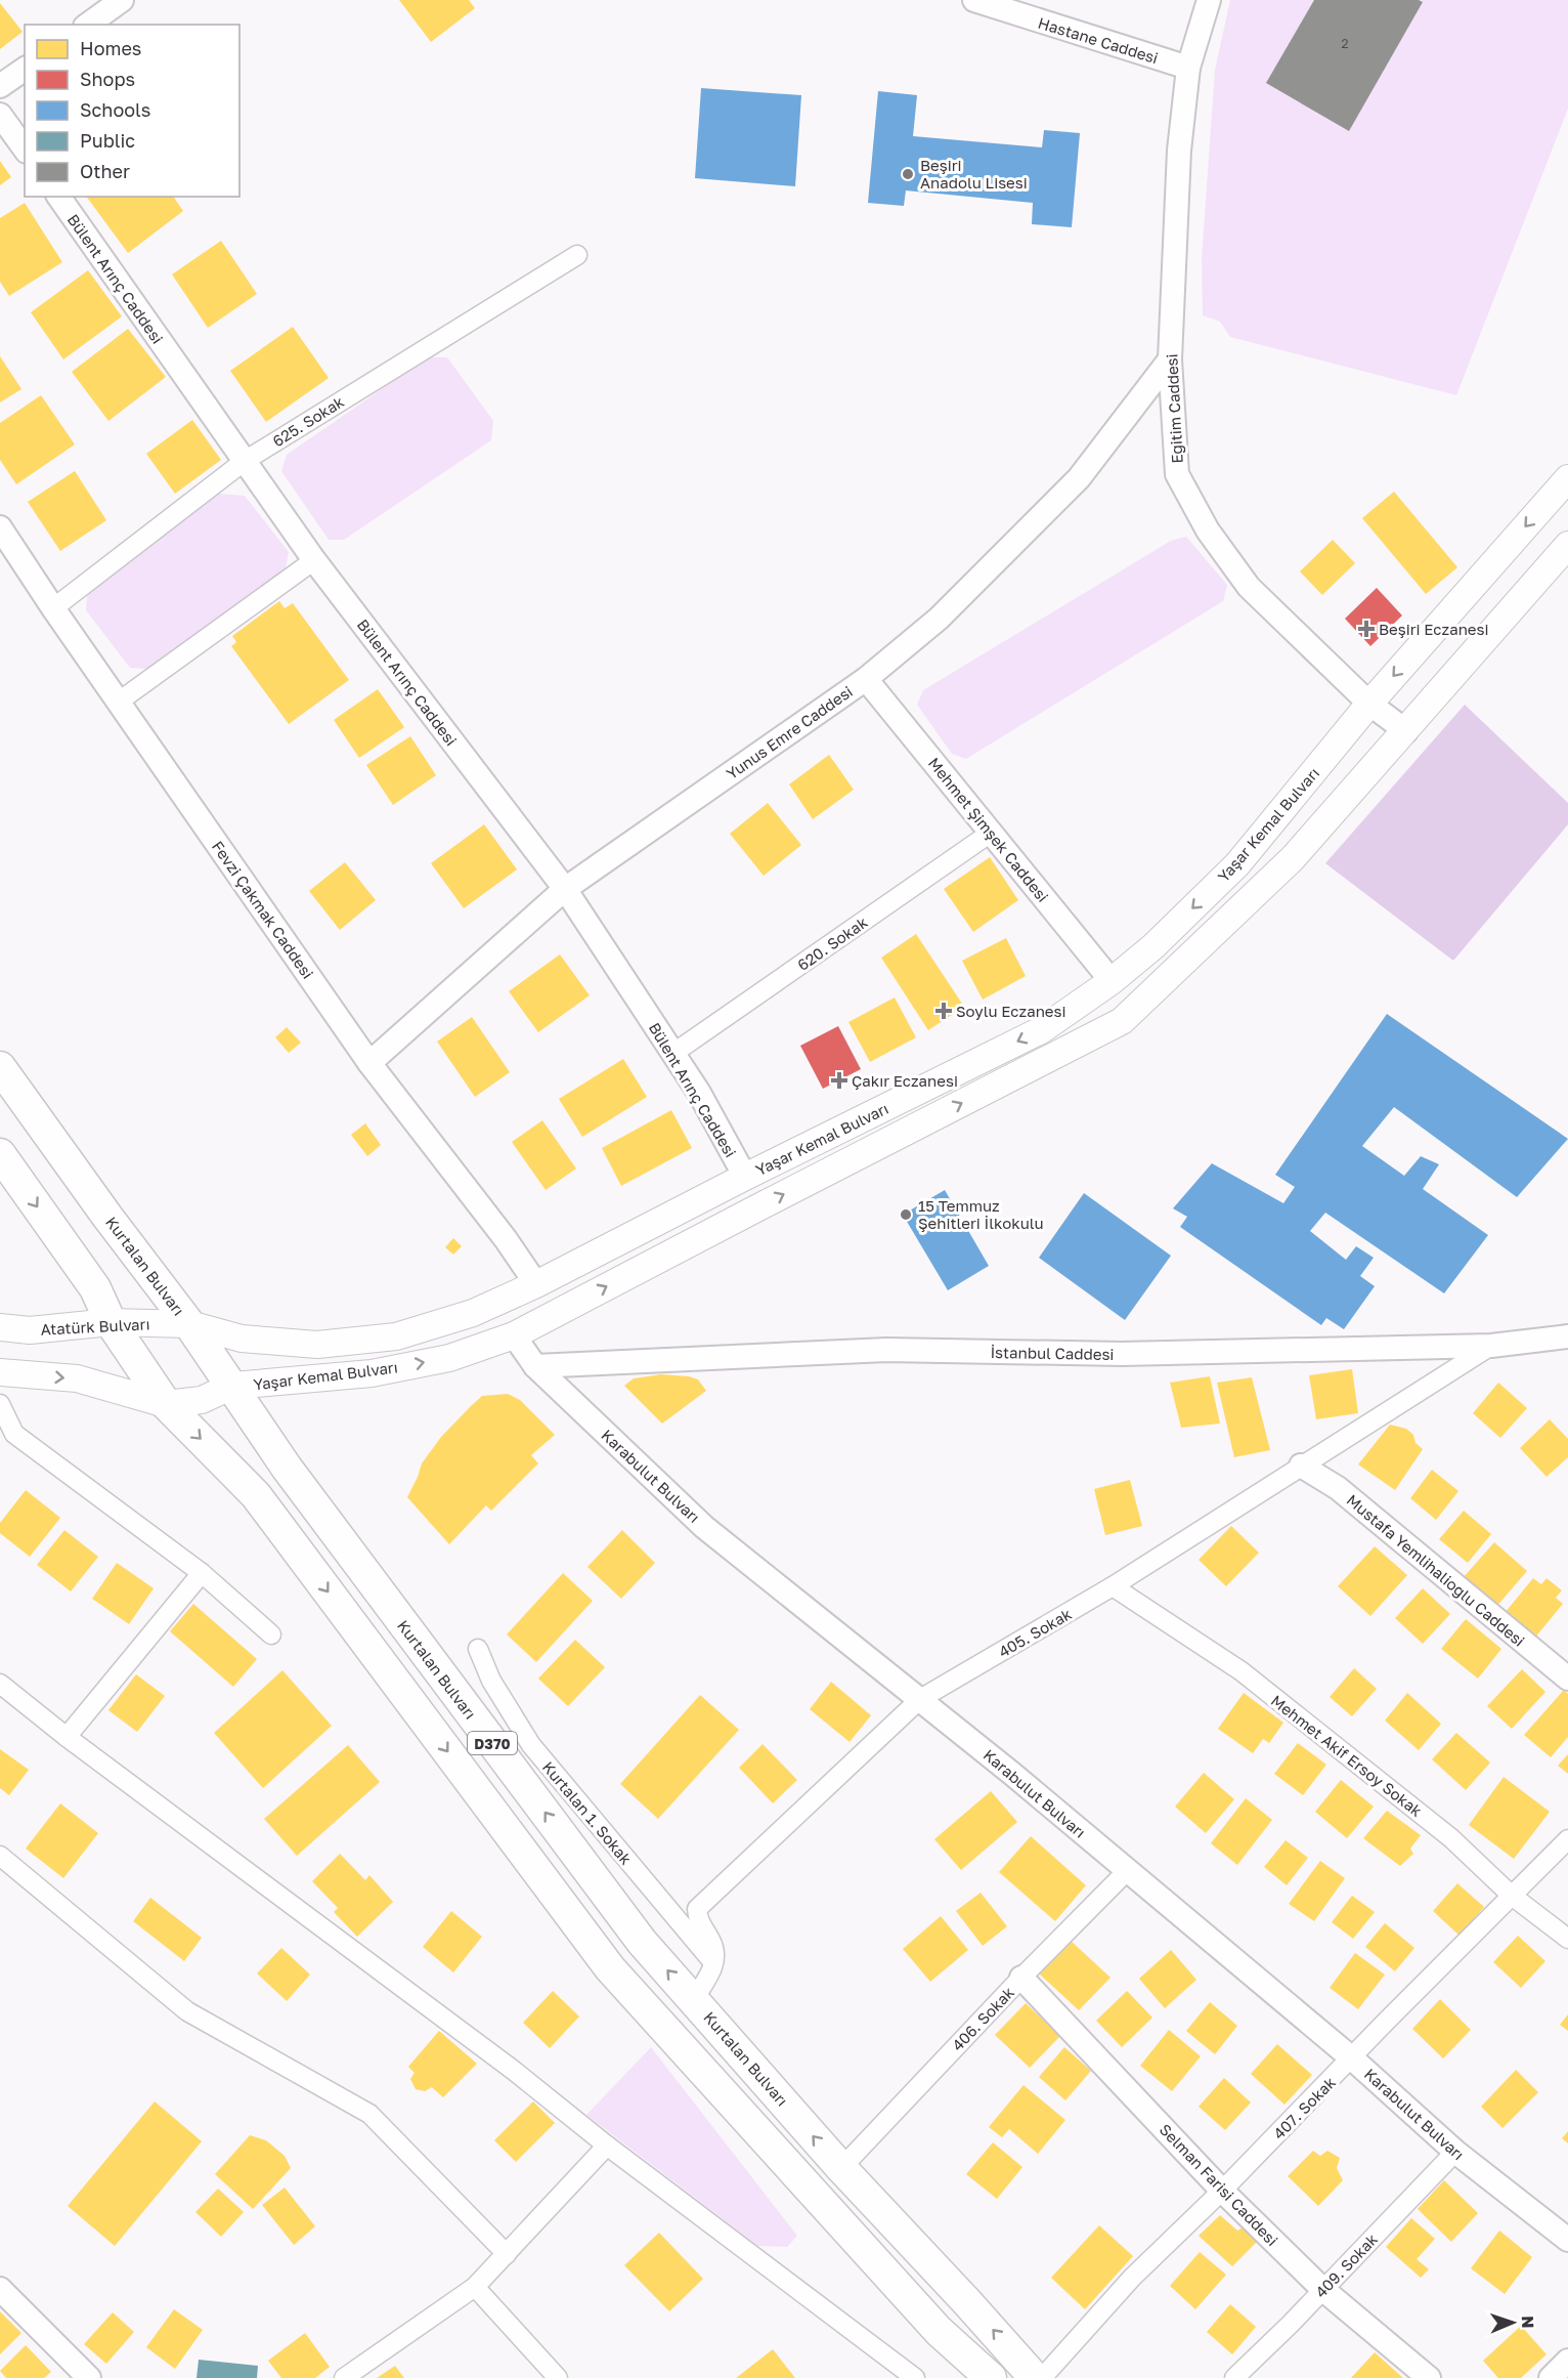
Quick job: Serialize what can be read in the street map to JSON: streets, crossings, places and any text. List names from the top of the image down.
{
  "streets": {
    "highway": ["Kurtalan Bulvarı", "D370"],
    "main road": ["Yaşar Kemal Bulvarı", "Atatürk Bulvarı"],
    "street": [
      "Hastane Caddesi",
      "Bülent Arınç Caddesi",
      "Eğitim Caddesi",
      "625. Sokak",
      "Yunus Emre Caddesi",
      "Mehmet Şimşek Caddesi",
      "Fevzi Çakmak Caddesi",
      "620. Sokak",
      "İstanbul Caddesi",
      "Karabulut Bulvarı",
      "Mustafa Yemlihalioğlu Caddesi",
      "405. Sokak",
      "Mehmet Akif Ersoy Sokak",
      "Kurtalan 1. Sokak",
      "406. Sokak",
      "407. Sokak",
      "Selman Farisi Caddesi",
      "409. Sokak"
    ]
  },
  "crossings": [
    ["Hastane Caddesi", "Eğitim Caddesi"],
    ["Bülent Arınç Caddesi", "625. Sokak"],
    ["Bülent Arınç Caddesi", "Yunus Emre Caddesi"],
    ["Bülent Arınç Caddesi", "Yaşar Kemal Bulvarı"],
    ["Bülent Arınç Caddesi", "620. Sokak"],
    ["Eğitim Caddesi", "Yunus Emre Caddesi"],
    ["Eğitim Caddesi", "Yaşar Kemal Bulvarı"],
    ["625. Sokak", "Fevzi Çakmak Caddesi"],
    ["Yunus Emre Caddesi", "Mehmet Şimşek Caddesi"],
    ["Yunus Emre Caddesi", "Fevzi Çakmak Caddesi"],
    ["Yaşar Kemal Bulvarı", "Mehmet Şimşek Caddesi"],
    ["Yaşar Kemal Bulvarı", "Fevzi Çakmak Caddesi"],
    ["Yaşar Kemal Bulvarı", "Kurtalan Bulvarı"],
    ["Yaşar Kemal Bulvarı", "Atatürk Bulvarı"],
    ["Yaşar Kemal Bulvarı", "Karabulut Bulvarı"],
    ["Mehmet Şimşek Caddesi", "620. Sokak"],
    ["Kurtalan Bulvarı", "Atatürk Bulvarı"],
    ["Kurtalan Bulvarı", "406. Sokak"],
    ["Atatürk Bulvarı", "D370"],
    ["İstanbul Caddesi", "Karabulut Bulvarı"],
    ["İstanbul Caddesi", "405. Sokak"],
    ["Karabulut Bulvarı", "405. Sokak"],
    ["Karabulut Bulvarı", "406. Sokak"],
    ["Karabulut Bulvarı", "407. Sokak"],
    ["Karabulut Bulvarı", "409. Sokak"],
    ["Mustafa Yemlihalioğlu Caddesi", "405. Sokak"],
    ["405. Sokak", "Mehmet Akif Ersoy Sokak"],
    ["405. Sokak", "Kurtalan 1. Sokak"],
    ["Mehmet Akif Ersoy Sokak", "407. Sokak"],
    ["406. Sokak", "Selman Farisi Caddesi"],
    ["407. Sokak", "Selman Farisi Caddesi"],
    ["Selman Farisi Caddesi", "409. Sokak"]
  ],
  "places": {
    "other": ["Beşiri Anadolu Lisesi", "15 Temmuz Şehitleri İlkokulu"],
    "health": ["Beşiri Eczanesi", "Soylu Eczanesi", "Çakır Eczanesi"]
  },
  "house_numbers": ["2"],
  "legend": [
    "Homes",
    "Shops",
    "Schools",
    "Public",
    "Other"
  ],
  "north": "right"
}
